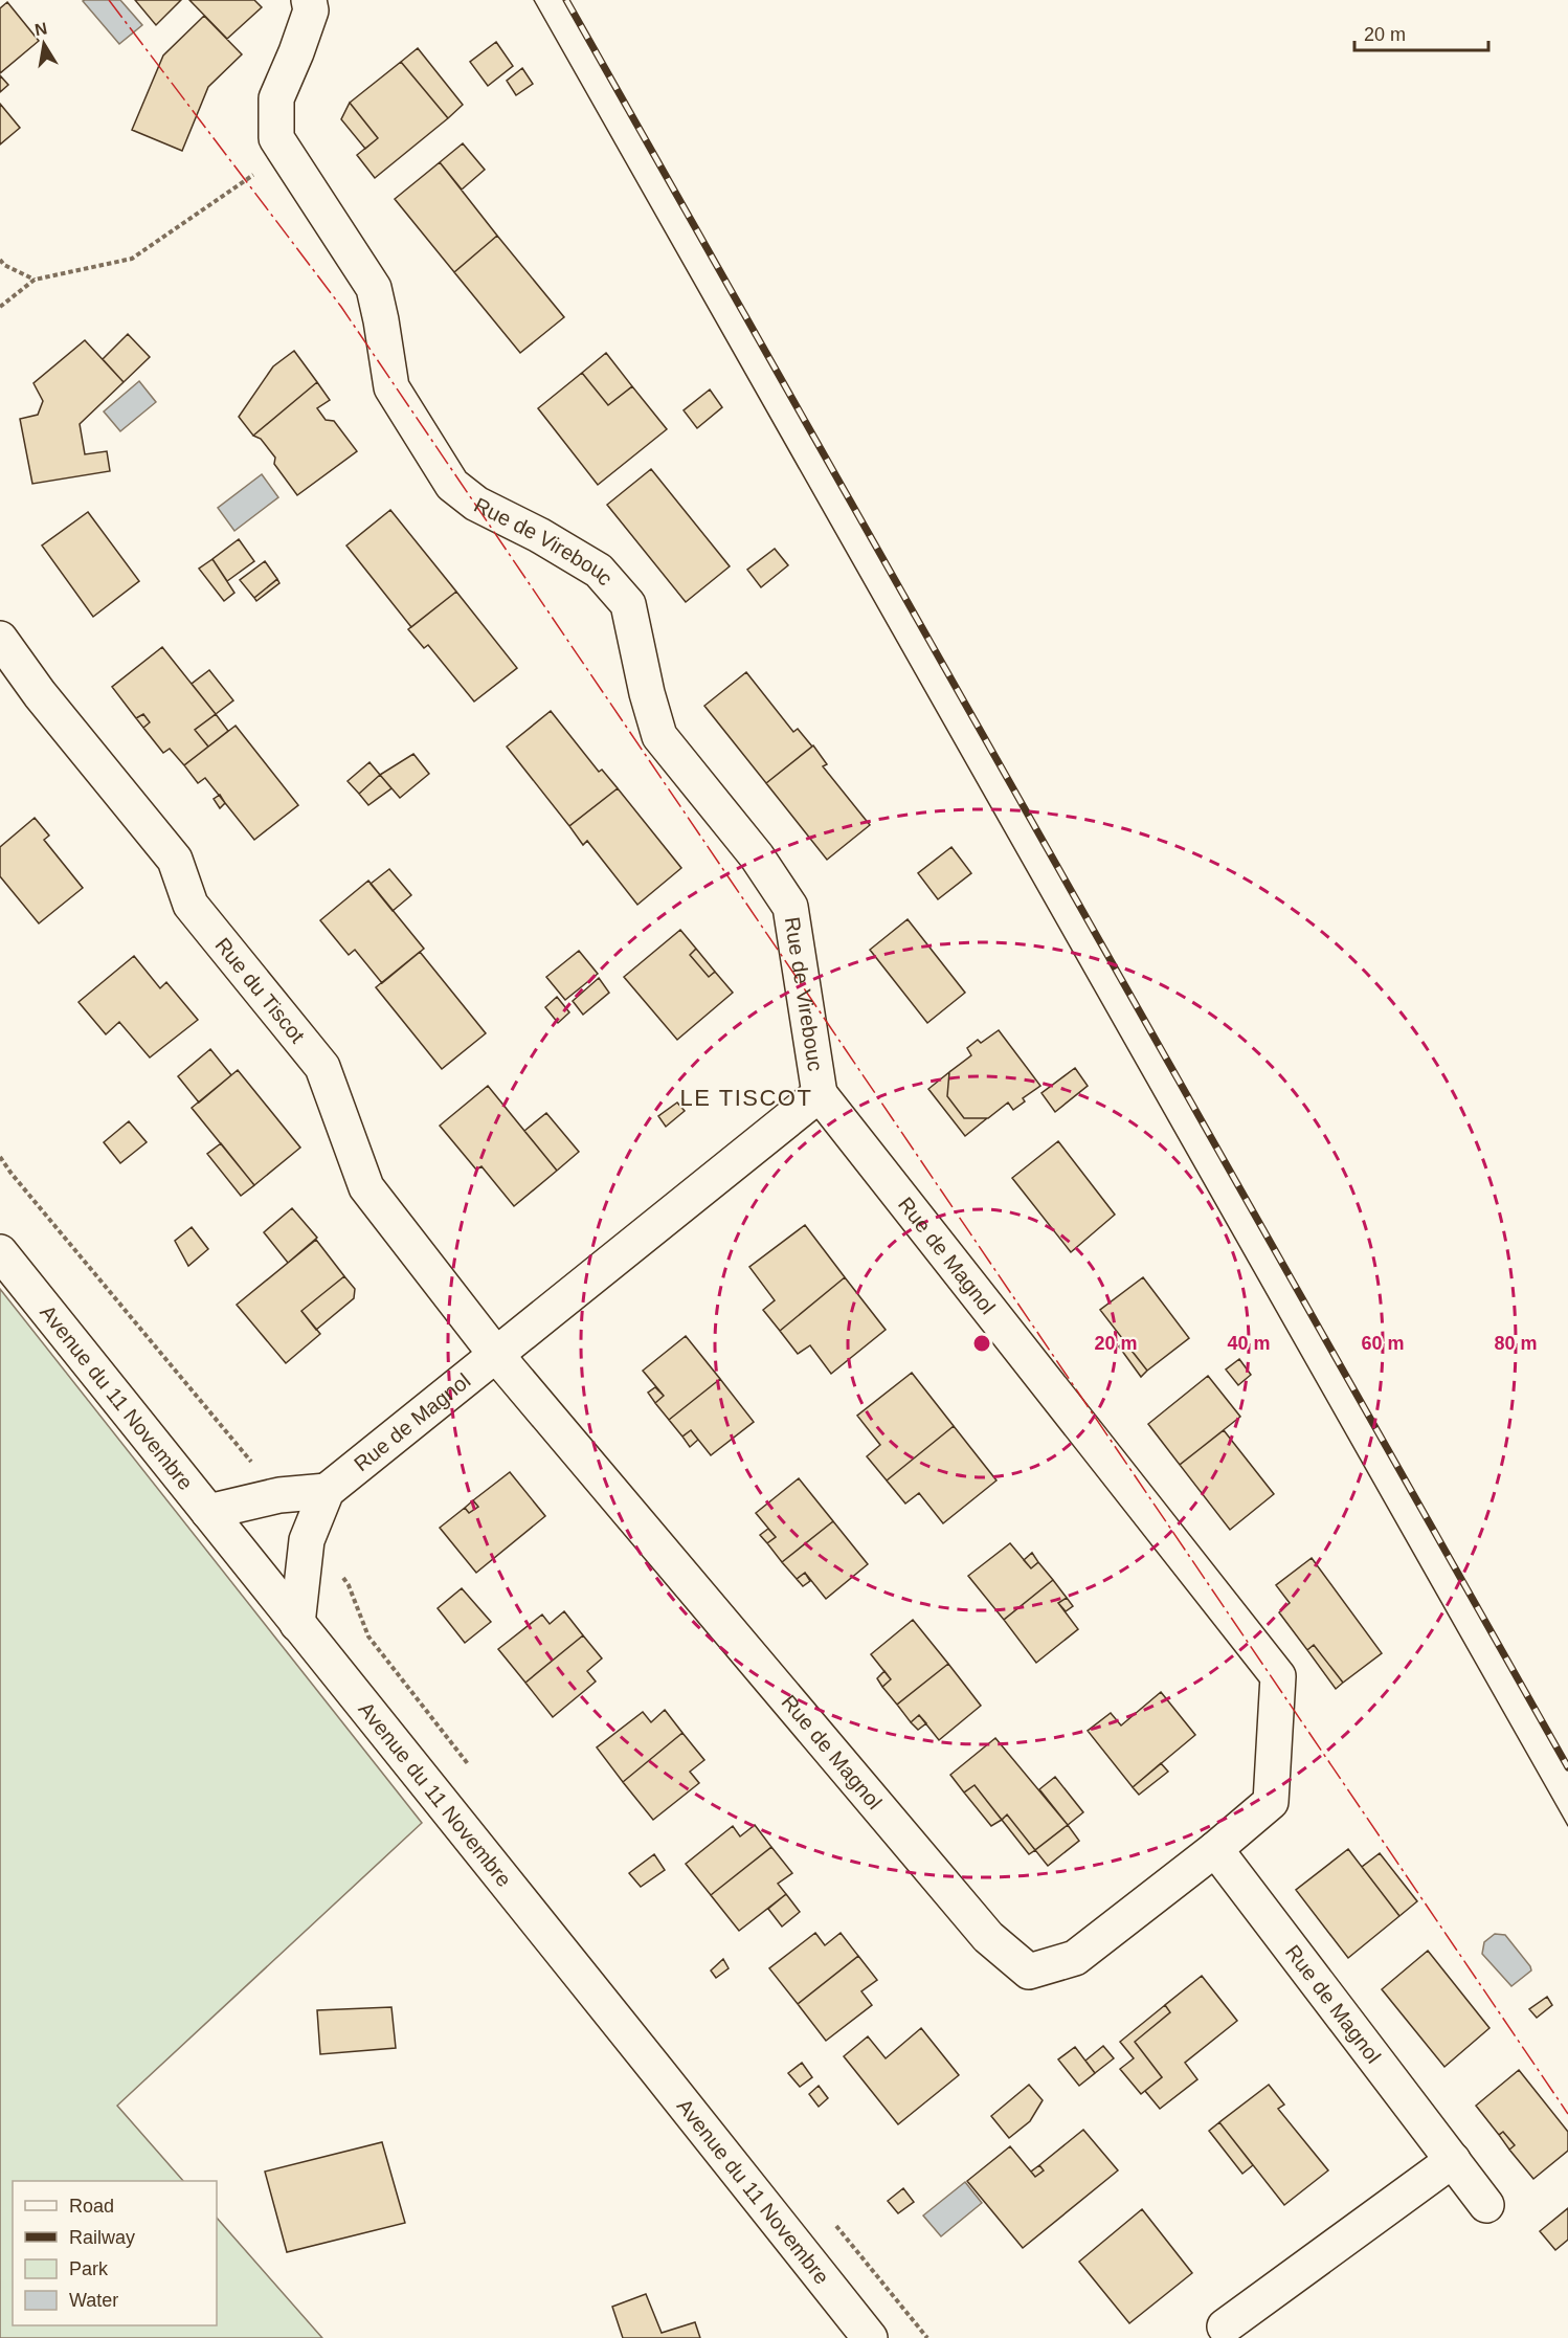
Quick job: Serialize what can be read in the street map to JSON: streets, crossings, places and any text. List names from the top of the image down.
{
  "streets": {
    "street": [
      "Rue de Virebouc",
      "Rue du Tiscot",
      "Rue de Magnol",
      "Avenue du 11 Novembre"
    ]
  },
  "crossings": [
    ["Rue de Virebouc", "Rue de Magnol"],
    ["Rue du Tiscot", "Rue de Magnol"],
    ["Rue de Magnol", "Avenue du 11 Novembre"]
  ],
  "districts": ["LE TISCOT"],
  "legend": [
    "Road",
    "Railway",
    "Park",
    "Water"
  ],
  "scale_bar": "20 m",
  "north": "top",
  "rings": [
    "20 m",
    "40 m",
    "60 m",
    "80 m"
  ]
}
